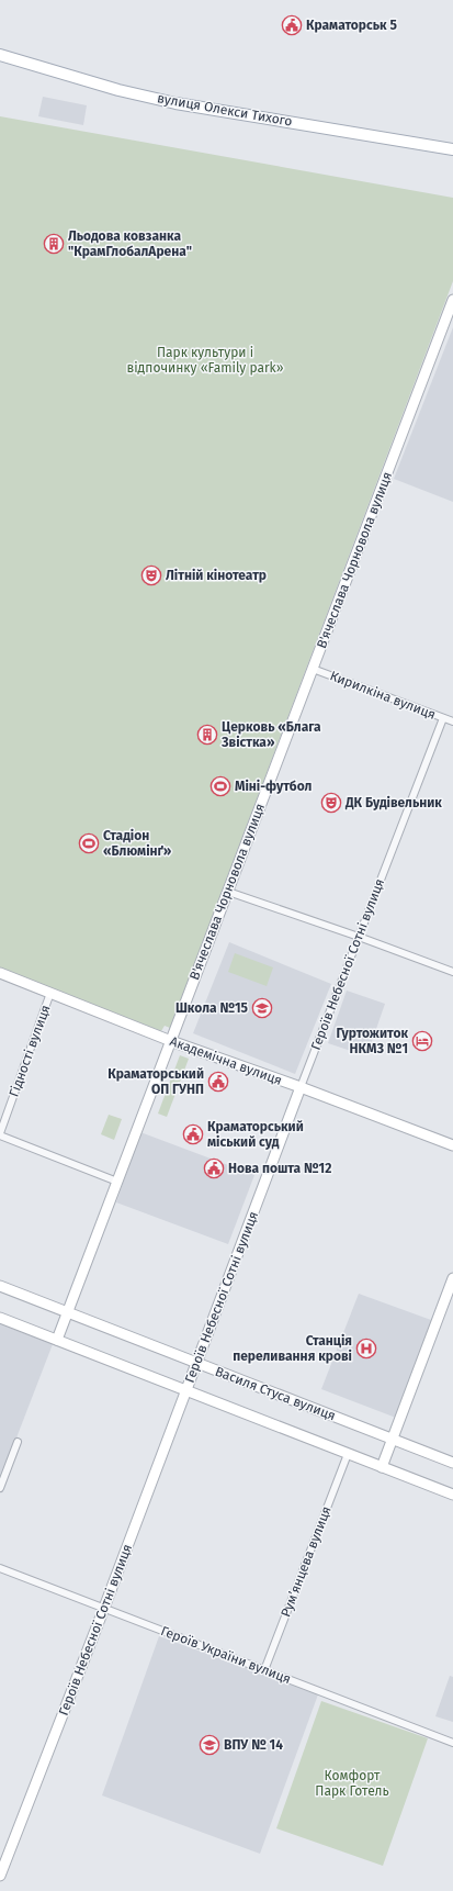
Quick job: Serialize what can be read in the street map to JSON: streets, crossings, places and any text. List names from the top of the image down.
{
  "streets": {
    "main road": ["вулиця Олекси Тихого"],
    "street": [
      "В'ячеслава Чорновола вулиця",
      "Кирилкіна вулиця",
      "Героїв Небесної Сотні вулиця",
      "Гідності вулиця",
      "Академічна вулиця",
      "Василя Стуса вулиця",
      "Рум’янцева вулиця",
      "Героїв України вулиця"
    ]
  },
  "crossings": [
    ["В'ячеслава Чорновола вулиця", "Кирилкіна вулиця"],
    ["В'ячеслава Чорновола вулиця", "Академічна вулиця"],
    ["В'ячеслава Чорновола вулиця", "Василя Стуса вулиця"],
    ["Кирилкіна вулиця", "Героїв Небесної Сотні вулиця"],
    ["Героїв Небесної Сотні вулиця", "Академічна вулиця"],
    ["Героїв Небесної Сотні вулиця", "Василя Стуса вулиця"],
    ["Героїв Небесної Сотні вулиця", "Героїв України вулиця"],
    ["Гідності вулиця", "Академічна вулиця"],
    ["Рум’янцева вулиця", "Героїв України вулиця"]
  ],
  "parks": ["Парк культури і відпочинку «Family park»", "Комфорт Парк Готель"],
  "places": {
    "public building": [
      "Краматорськ 5",
      "Краматорський ОП ГУНП",
      "Краматорський міський суд",
      "Нова пошта №12"
    ],
    "building": ["Льодова ковзанка \"КрамГлобалАрена\"", "Церковь «Блага Звістка»"],
    "theatre": ["Літній кінотеатр", "ДК Будівельник"],
    "sports": ["Міні-футбол", "Стадіон «Блюмінґ»"],
    "school or university": ["Школа №15", "ВПУ № 14"],
    "hotel": ["Гуртожиток НКМЗ №1"],
    "hospital": ["Станція переливання крові"]
  }
}
